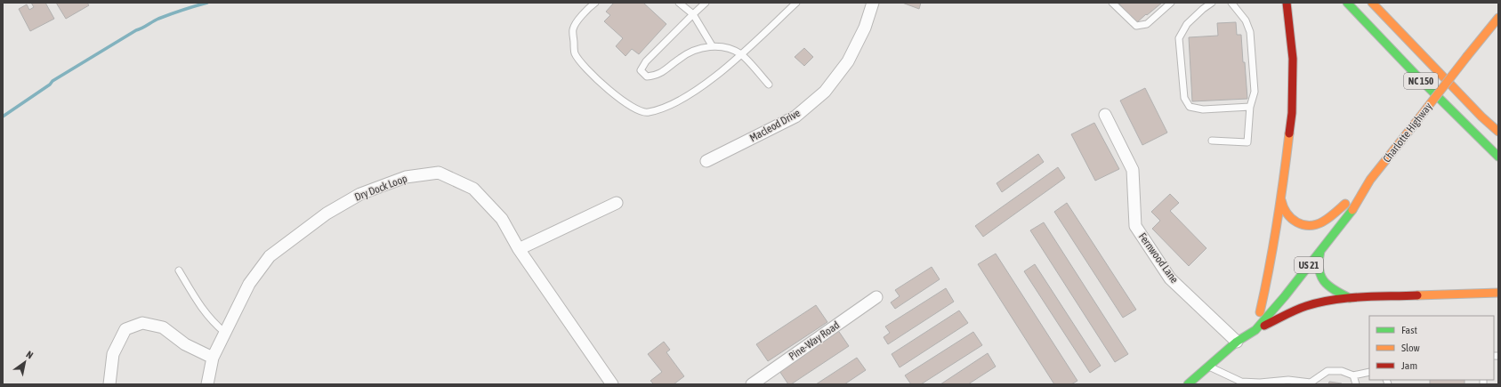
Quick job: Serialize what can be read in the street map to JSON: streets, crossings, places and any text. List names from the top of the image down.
{
  "streets": {
    "main road": ["NC 150", "Charlotte Highway", "US 21"],
    "street": [
      "Macleod Drive",
      "Dry Dock Loop",
      "Fernwood Lane",
      "Pine-Way Road"
    ]
  },
  "crossings": [
    ["Charlotte Highway", "Fernwood Lane"]
  ],
  "legend": ["Fast", "Slow", "Jam"],
  "north": "top right"
}
